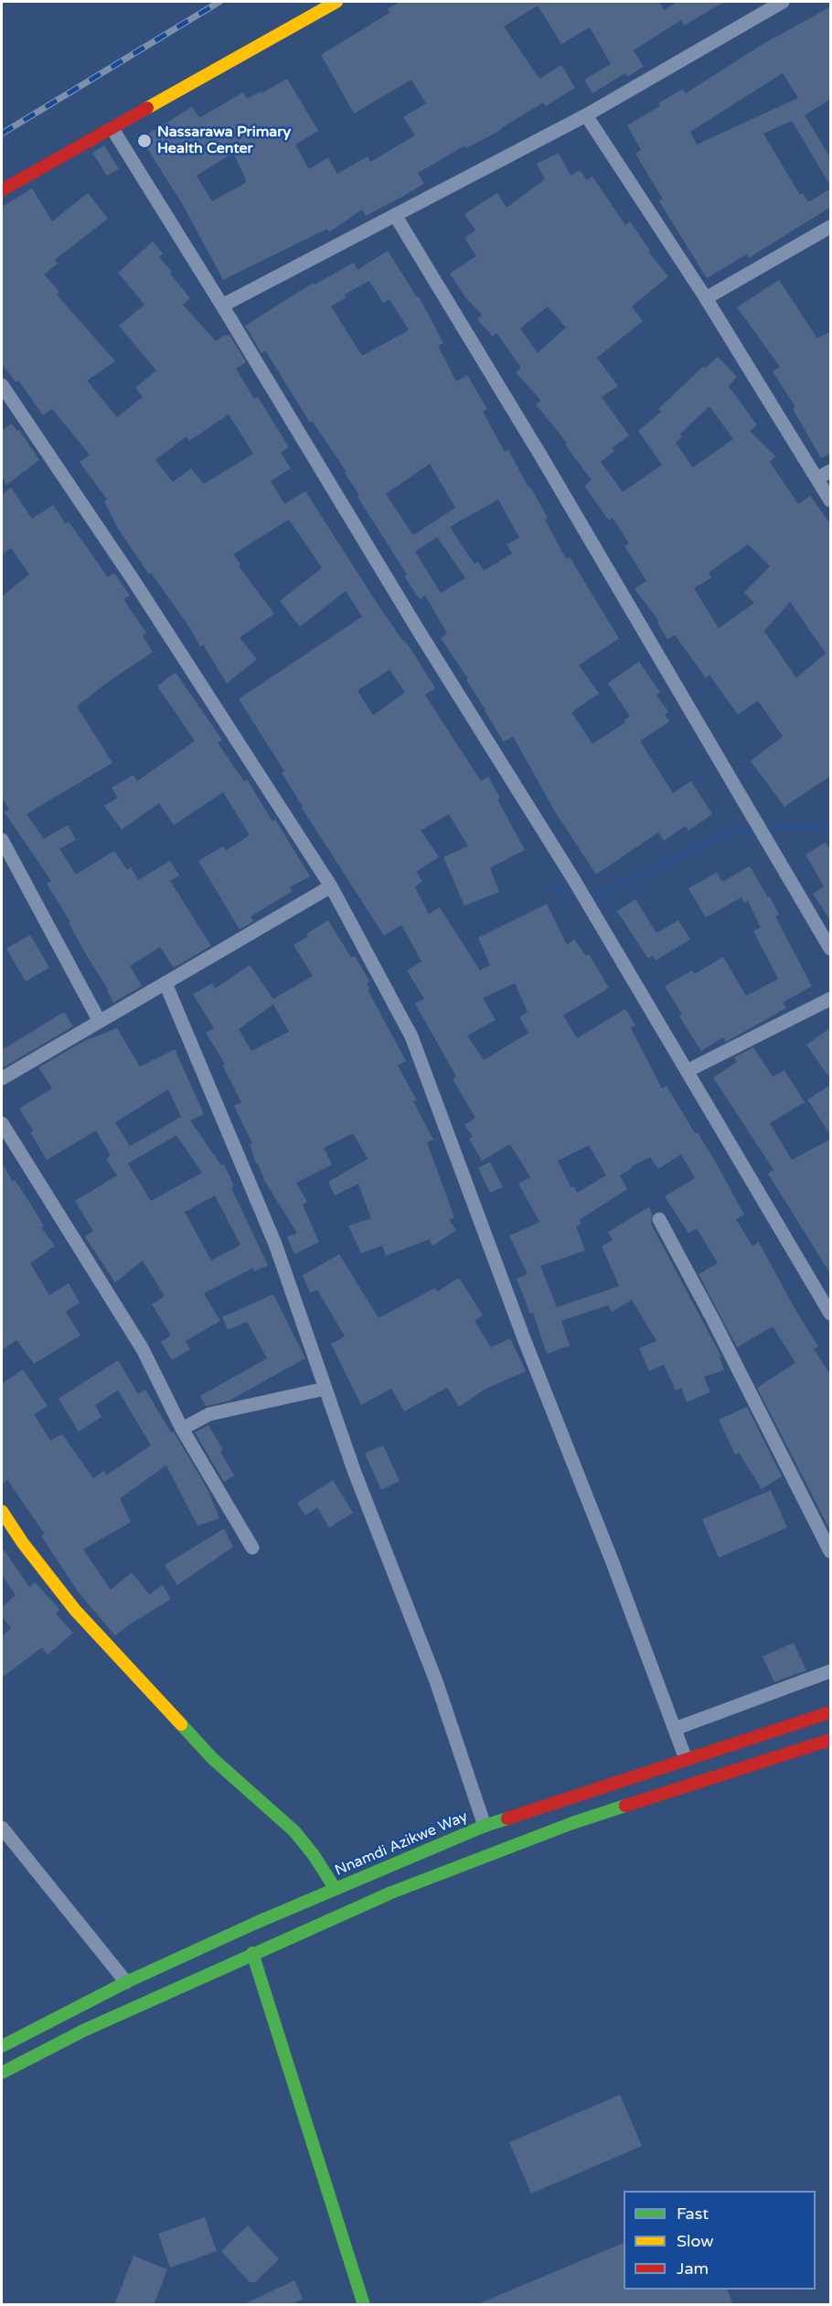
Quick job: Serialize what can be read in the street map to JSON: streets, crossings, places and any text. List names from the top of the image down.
{
  "streets": {
    "main road": ["Nnamdi Azikwe Way"]
  },
  "places": ["Nassarawa Primary Health Center"],
  "legend": ["Fast", "Slow", "Jam"]
}
